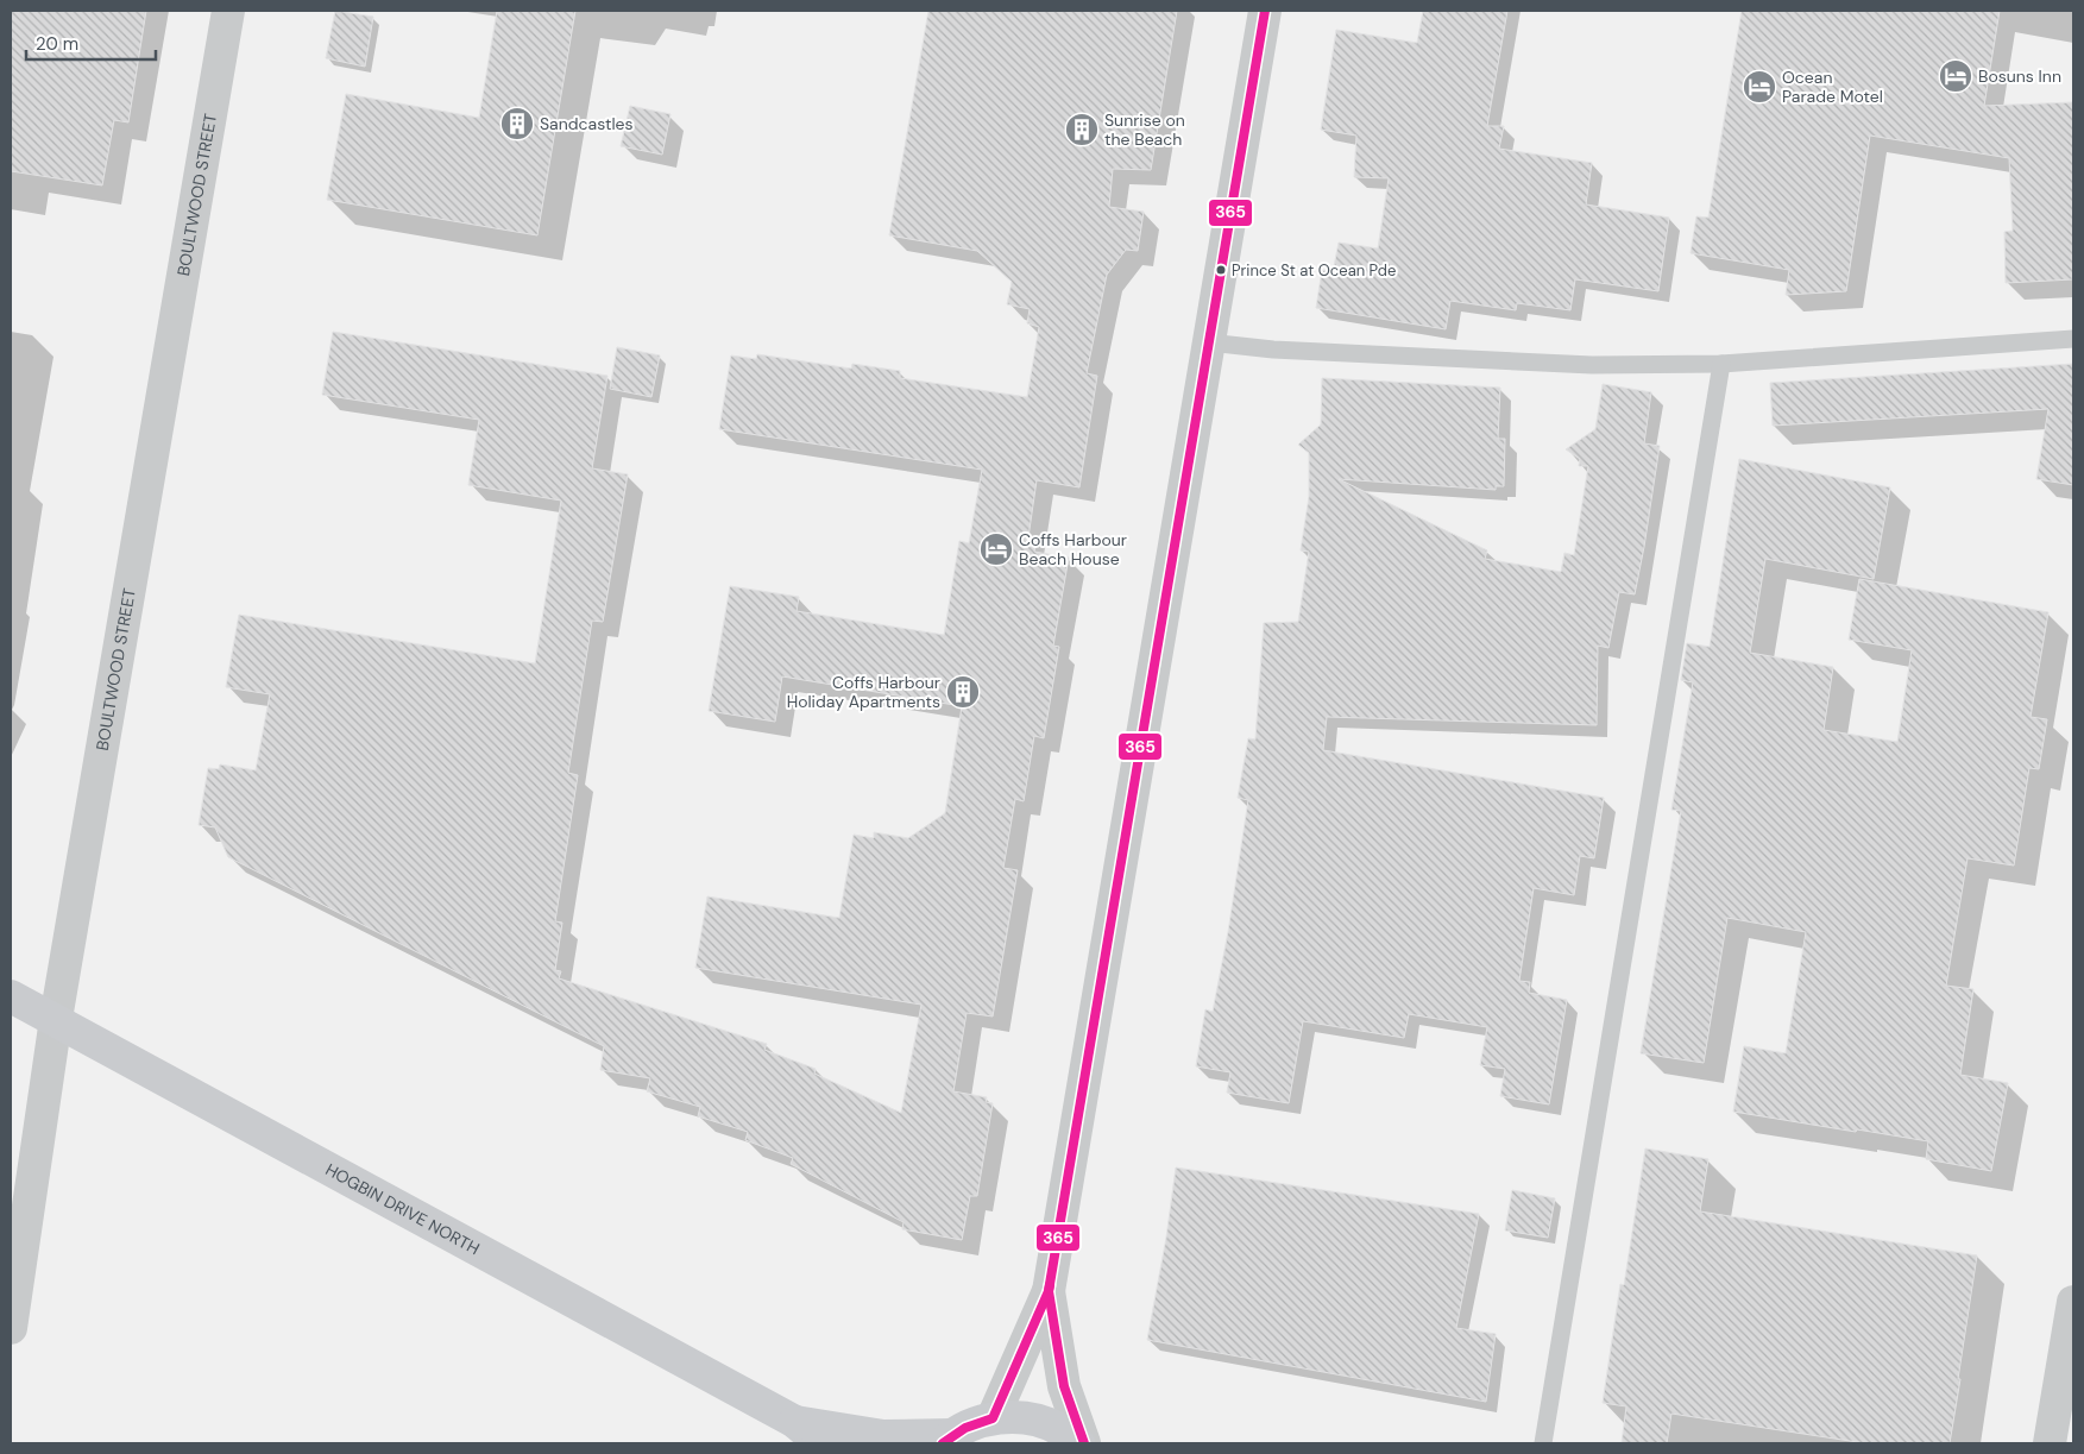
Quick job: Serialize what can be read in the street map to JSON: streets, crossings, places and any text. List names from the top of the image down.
{
  "streets": {
    "main road": ["HOGBIN DRIVE NORTH"],
    "street": ["BOULTWOOD STREET"]
  },
  "crossings": [
    ["BOULTWOOD STREET", "HOGBIN DRIVE NORTH"]
  ],
  "places": {
    "hotel": ["Bosuns Inn", "Ocean Parade Motel", "Coffs Harbour Beach House"],
    "building": ["Sandcastles", "Sunrise on the Beach", "Coffs Harbour Holiday Apartments"],
    "other": ["Prince St at Ocean Pde"]
  },
  "lines": ["transit line 365"],
  "scale_bar": "20 m"
}
